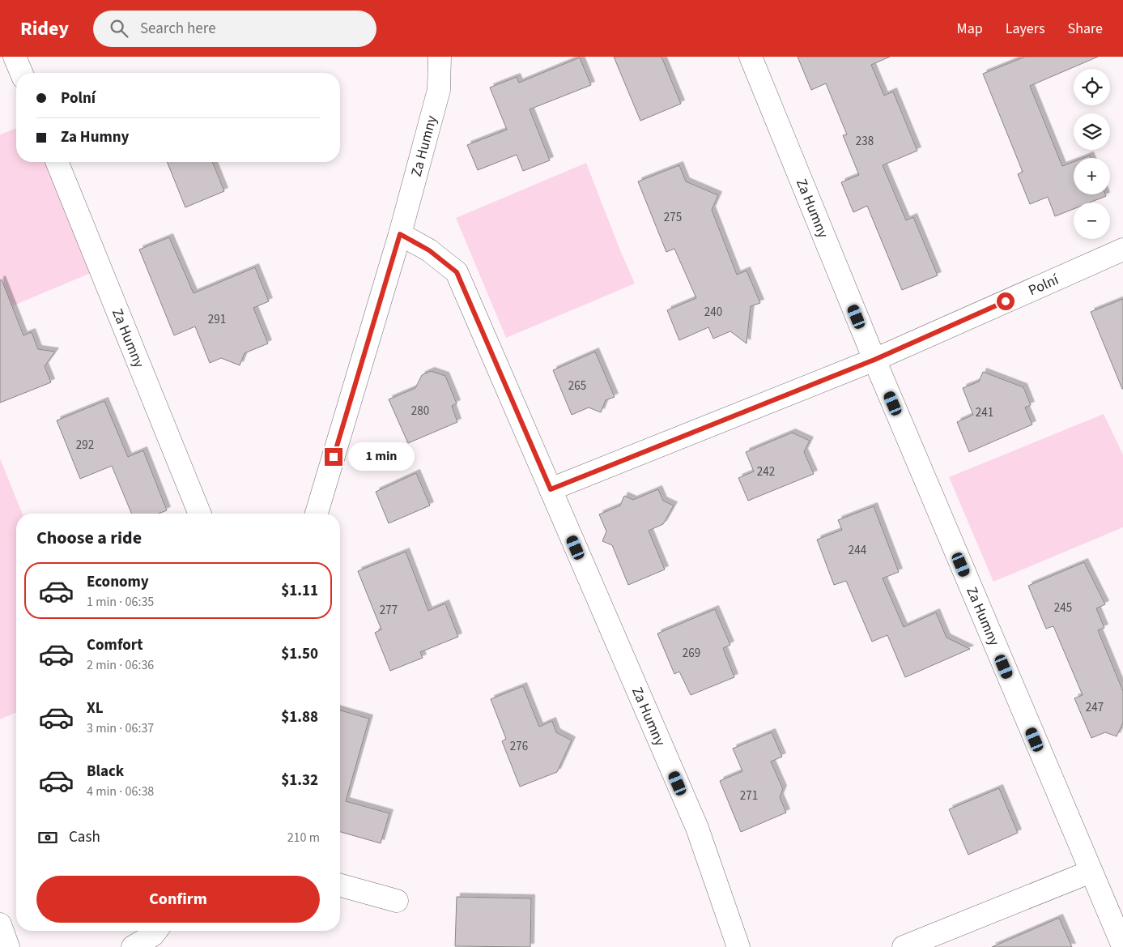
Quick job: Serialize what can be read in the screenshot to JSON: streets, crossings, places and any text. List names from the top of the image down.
{
  "streets": {
    "street": ["Za Humny", "Polní"]
  },
  "crossings": [
    ["Za Humny", "Polní"]
  ],
  "house_numbers": [
    "238",
    "275",
    "240",
    "291",
    "265",
    "280",
    "241",
    "292",
    "242",
    "244",
    "245",
    "277",
    "269",
    "247",
    "276",
    "271"
  ],
  "page": {
    "header": "Ridey",
    "search": "Search here",
    "nav": ["Map", "Layers", "Share"],
    "map_buttons": ["+", "−"],
    "banner": ["Polní", "Za Humny"],
    "bubble": "1 min",
    "heading": "Choose a ride",
    "list": [
      {
        "name": "Economy",
        "note": "1 min · 06:35",
        "value": "$1.11"
      },
      {
        "name": "Comfort",
        "note": "2 min · 06:36",
        "value": "$1.50"
      },
      {
        "name": "XL",
        "note": "3 min · 06:37",
        "value": "$1.88"
      },
      {
        "name": "Black",
        "note": "4 min · 06:38",
        "value": "$1.32"
      }
    ],
    "pay": ["Cash", "210 m"],
    "buttons": "Confirm"
  }
}
